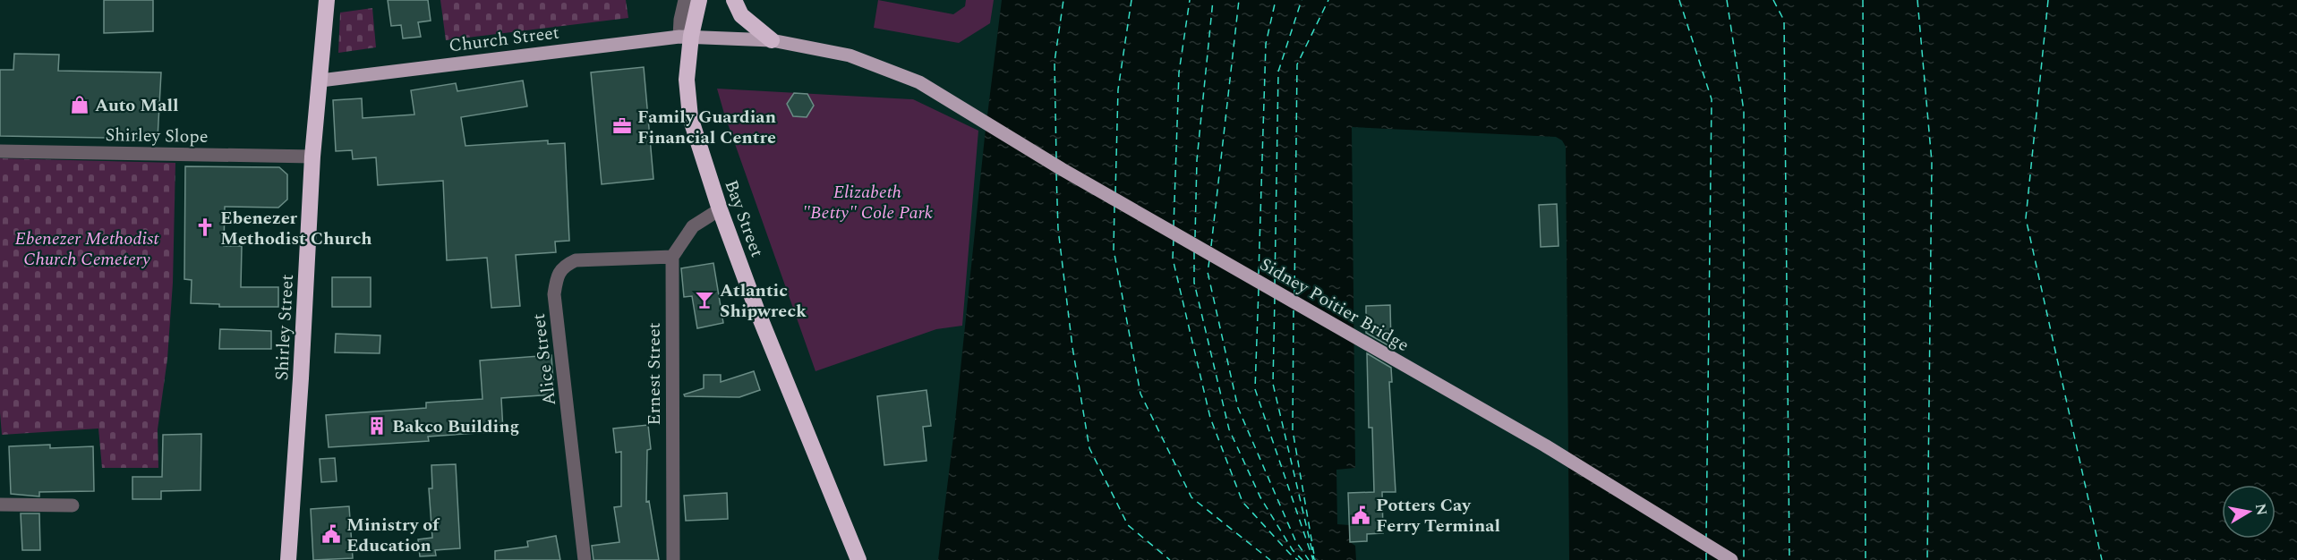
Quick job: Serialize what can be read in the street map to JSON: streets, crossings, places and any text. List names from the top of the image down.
{
  "streets": {
    "highway": ["Bay Street", "Shirley Street"],
    "main road": ["Church Street", "Sidney Poitier Bridge"],
    "street": ["Shirley Slope", "Alice Street", "Ernest Street"]
  },
  "crossings": [
    ["Church Street", "Bay Street"],
    ["Church Street", "Sidney Poitier Bridge"],
    ["Church Street", "Shirley Street"],
    ["Shirley Slope", "Shirley Street"],
    ["Alice Street", "Ernest Street"]
  ],
  "parks": ["Elizabeth \"Betty\" Cole Park", "Ebenezer Methodist Church Cemetery"],
  "places": {
    "shop": ["Auto Mall"],
    "office": ["Family Guardian Financial Centre"],
    "church": ["Ebenezer Methodist Church"],
    "bar": ["Atlantic Shipwreck"],
    "building": ["Bakco Building"],
    "public building": ["Potters Cay Ferry Terminal", "Ministry of Education"]
  },
  "north": "right"
}
